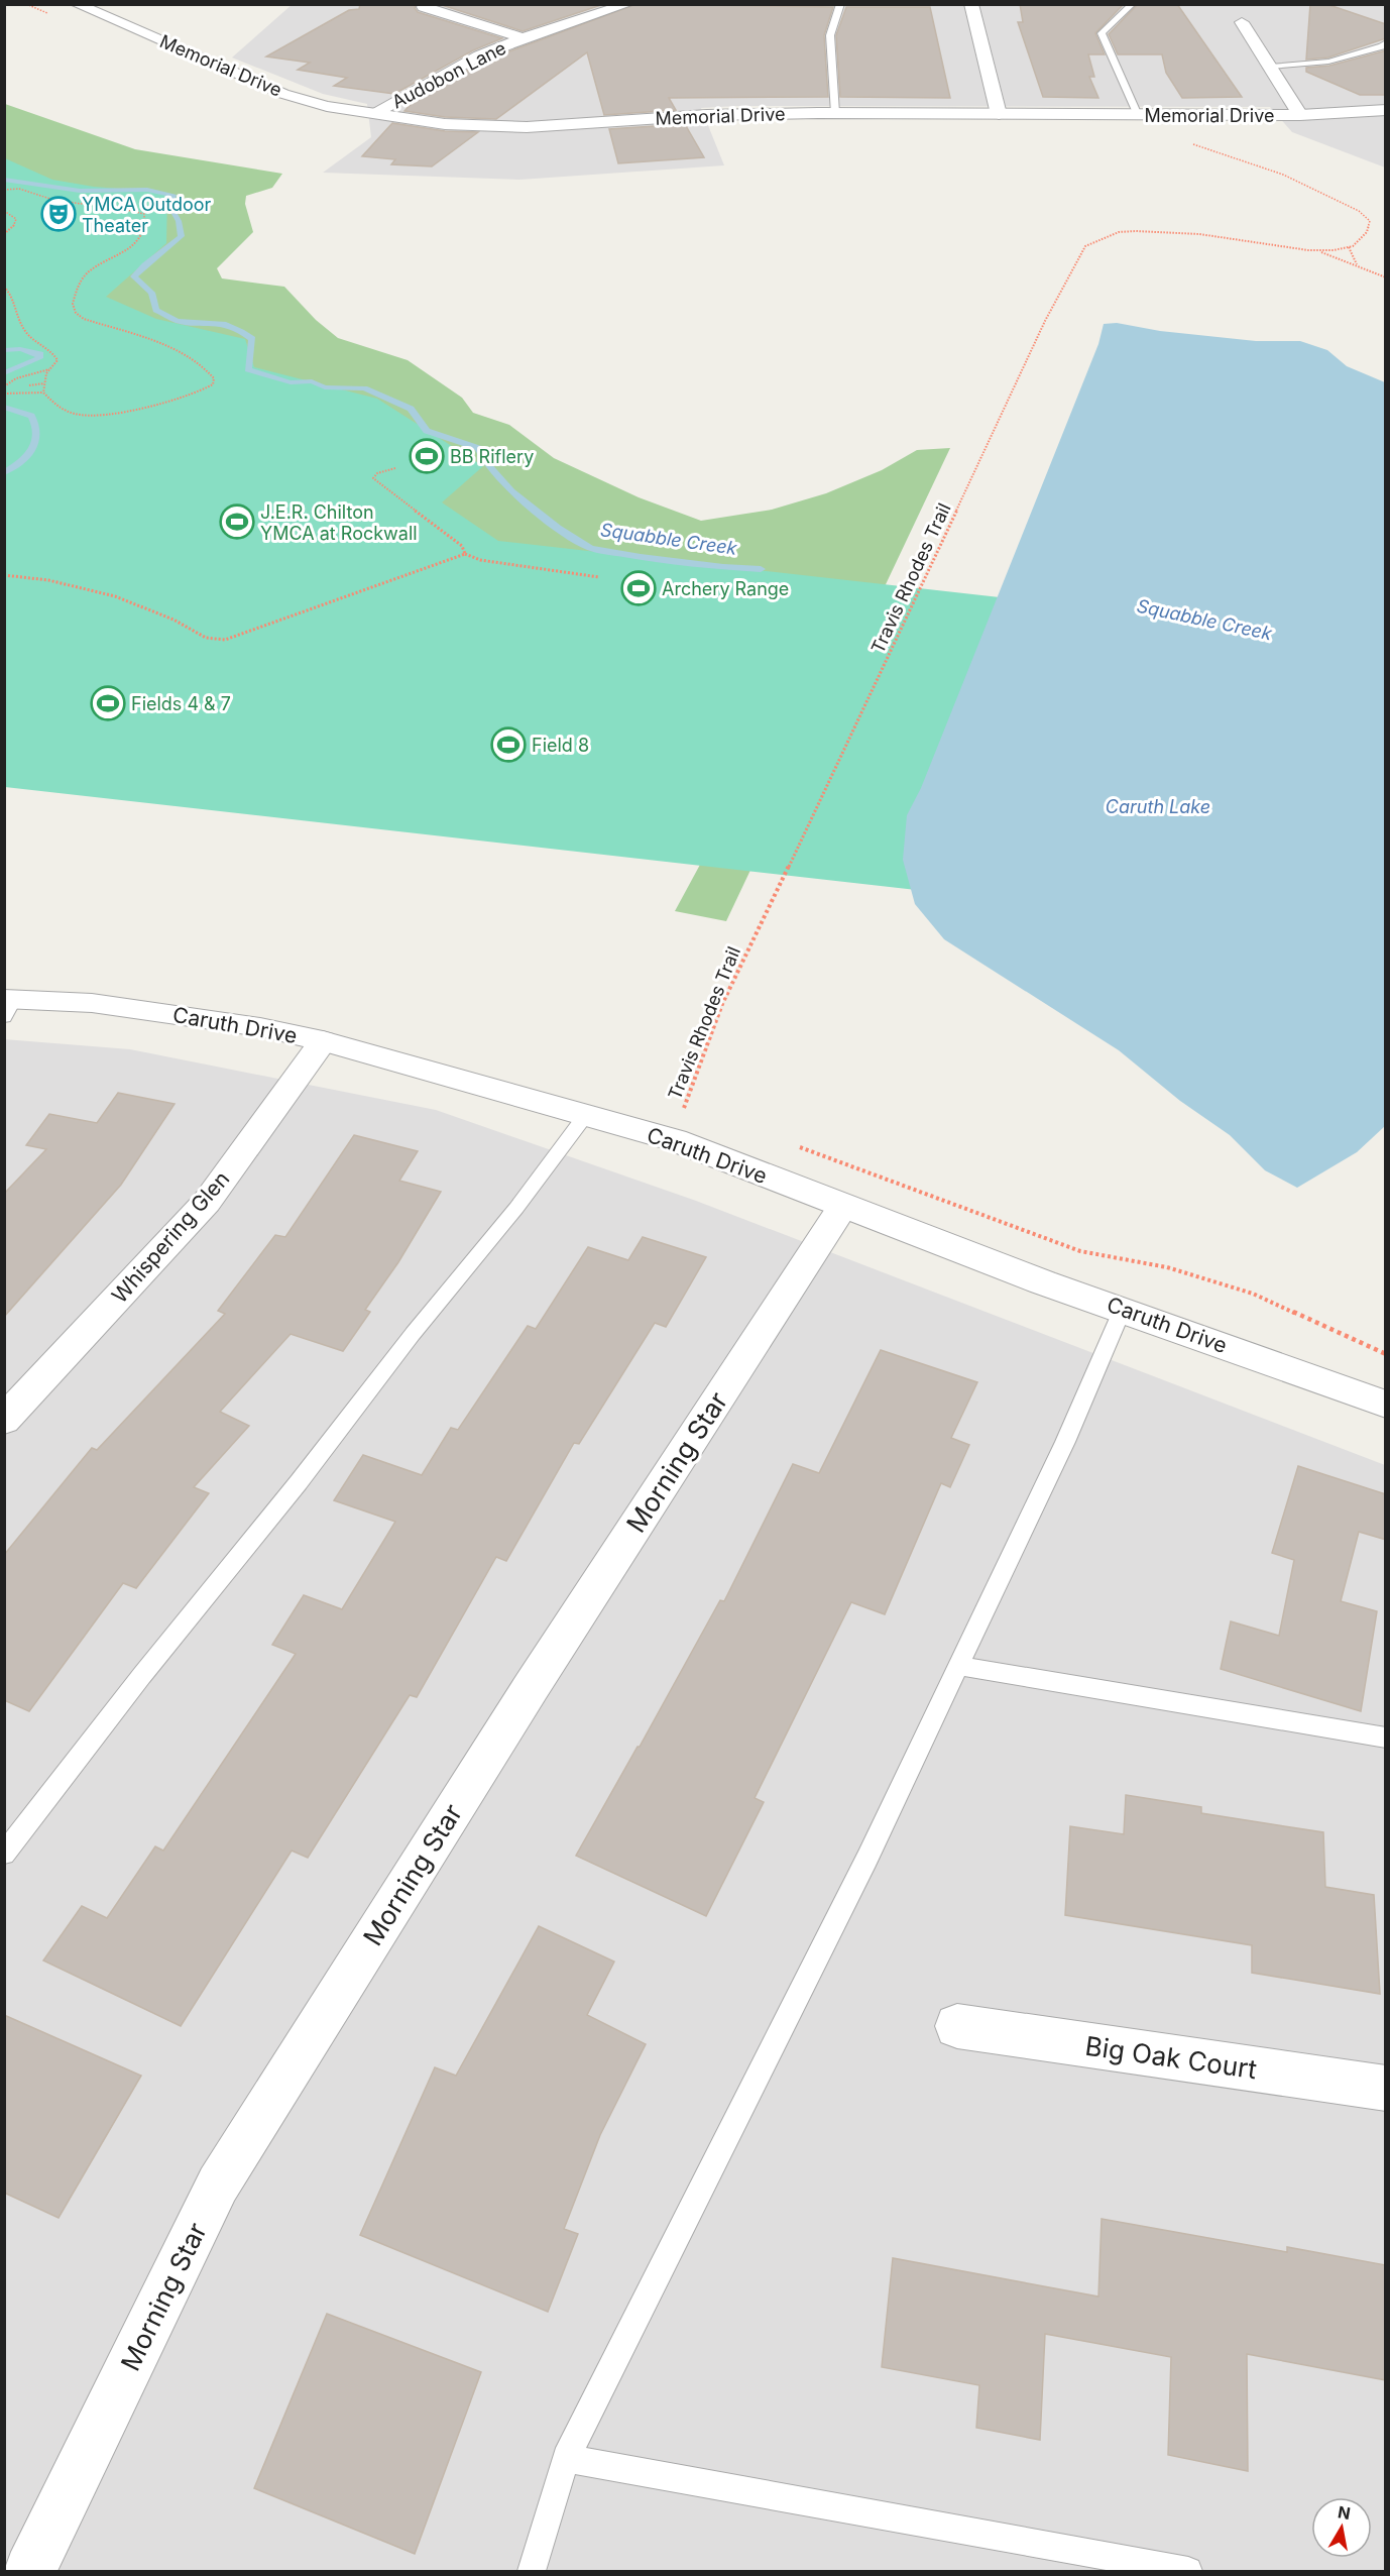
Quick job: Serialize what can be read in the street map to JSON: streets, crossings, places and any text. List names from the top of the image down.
{
  "streets": {
    "street": [
      "Memorial Drive",
      "Audobon Lane",
      "Caruth Drive",
      "Whispering Glen",
      "Morning Star",
      "Big Oak Court"
    ],
    "path": ["Travis Rhodes Trail"]
  },
  "crossings": [
    ["Memorial Drive", "Audobon Lane"],
    ["Travis Rhodes Trail", "Caruth Drive"],
    ["Caruth Drive", "Whispering Glen"],
    ["Caruth Drive", "Morning Star"]
  ],
  "water": ["Squabble Creek", "Caruth Lake"],
  "places": {
    "theatre": ["YMCA Outdoor Theater"],
    "sports": [
      "BB Riflery",
      "J.E.R. Chilton YMCA at Rockwall",
      "Archery Range",
      "Fields 4 & 7",
      "Field 8"
    ]
  },
  "north": "top"
}
